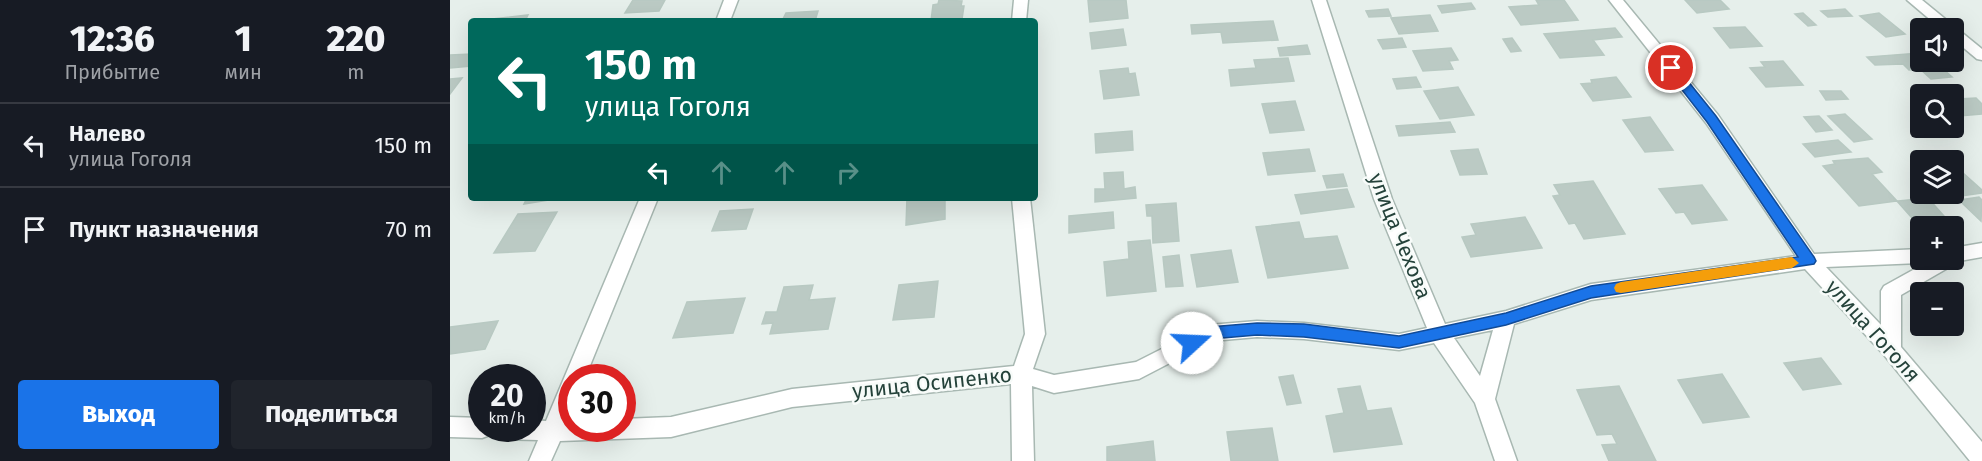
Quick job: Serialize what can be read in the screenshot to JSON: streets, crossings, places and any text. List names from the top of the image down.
{
  "streets": {
    "street": ["улица Чехова", "улица Гоголя", "улица Осипенко"]
  },
  "crossings": [
    ["улица Чехова", "улица Осипенко"],
    ["улица Гоголя", "улица Осипенко"]
  ],
  "page": {
    "eta": [
      "12:36",
      "Прибытие",
      "1",
      "мин",
      "220",
      "m"
    ],
    "map_buttons": ["+", "−"],
    "turn": ["150 m", "улица Гоголя"],
    "list": [
      {
        "name": "Налево",
        "note": "улица Гоголя",
        "value": "150 m"
      },
      {
        "name": "Пункт назначения",
        "value": "70 m"
      }
    ],
    "speed": "20 km/h",
    "limit": "30",
    "buttons": ["Выход", "Поделиться"]
  }
}
